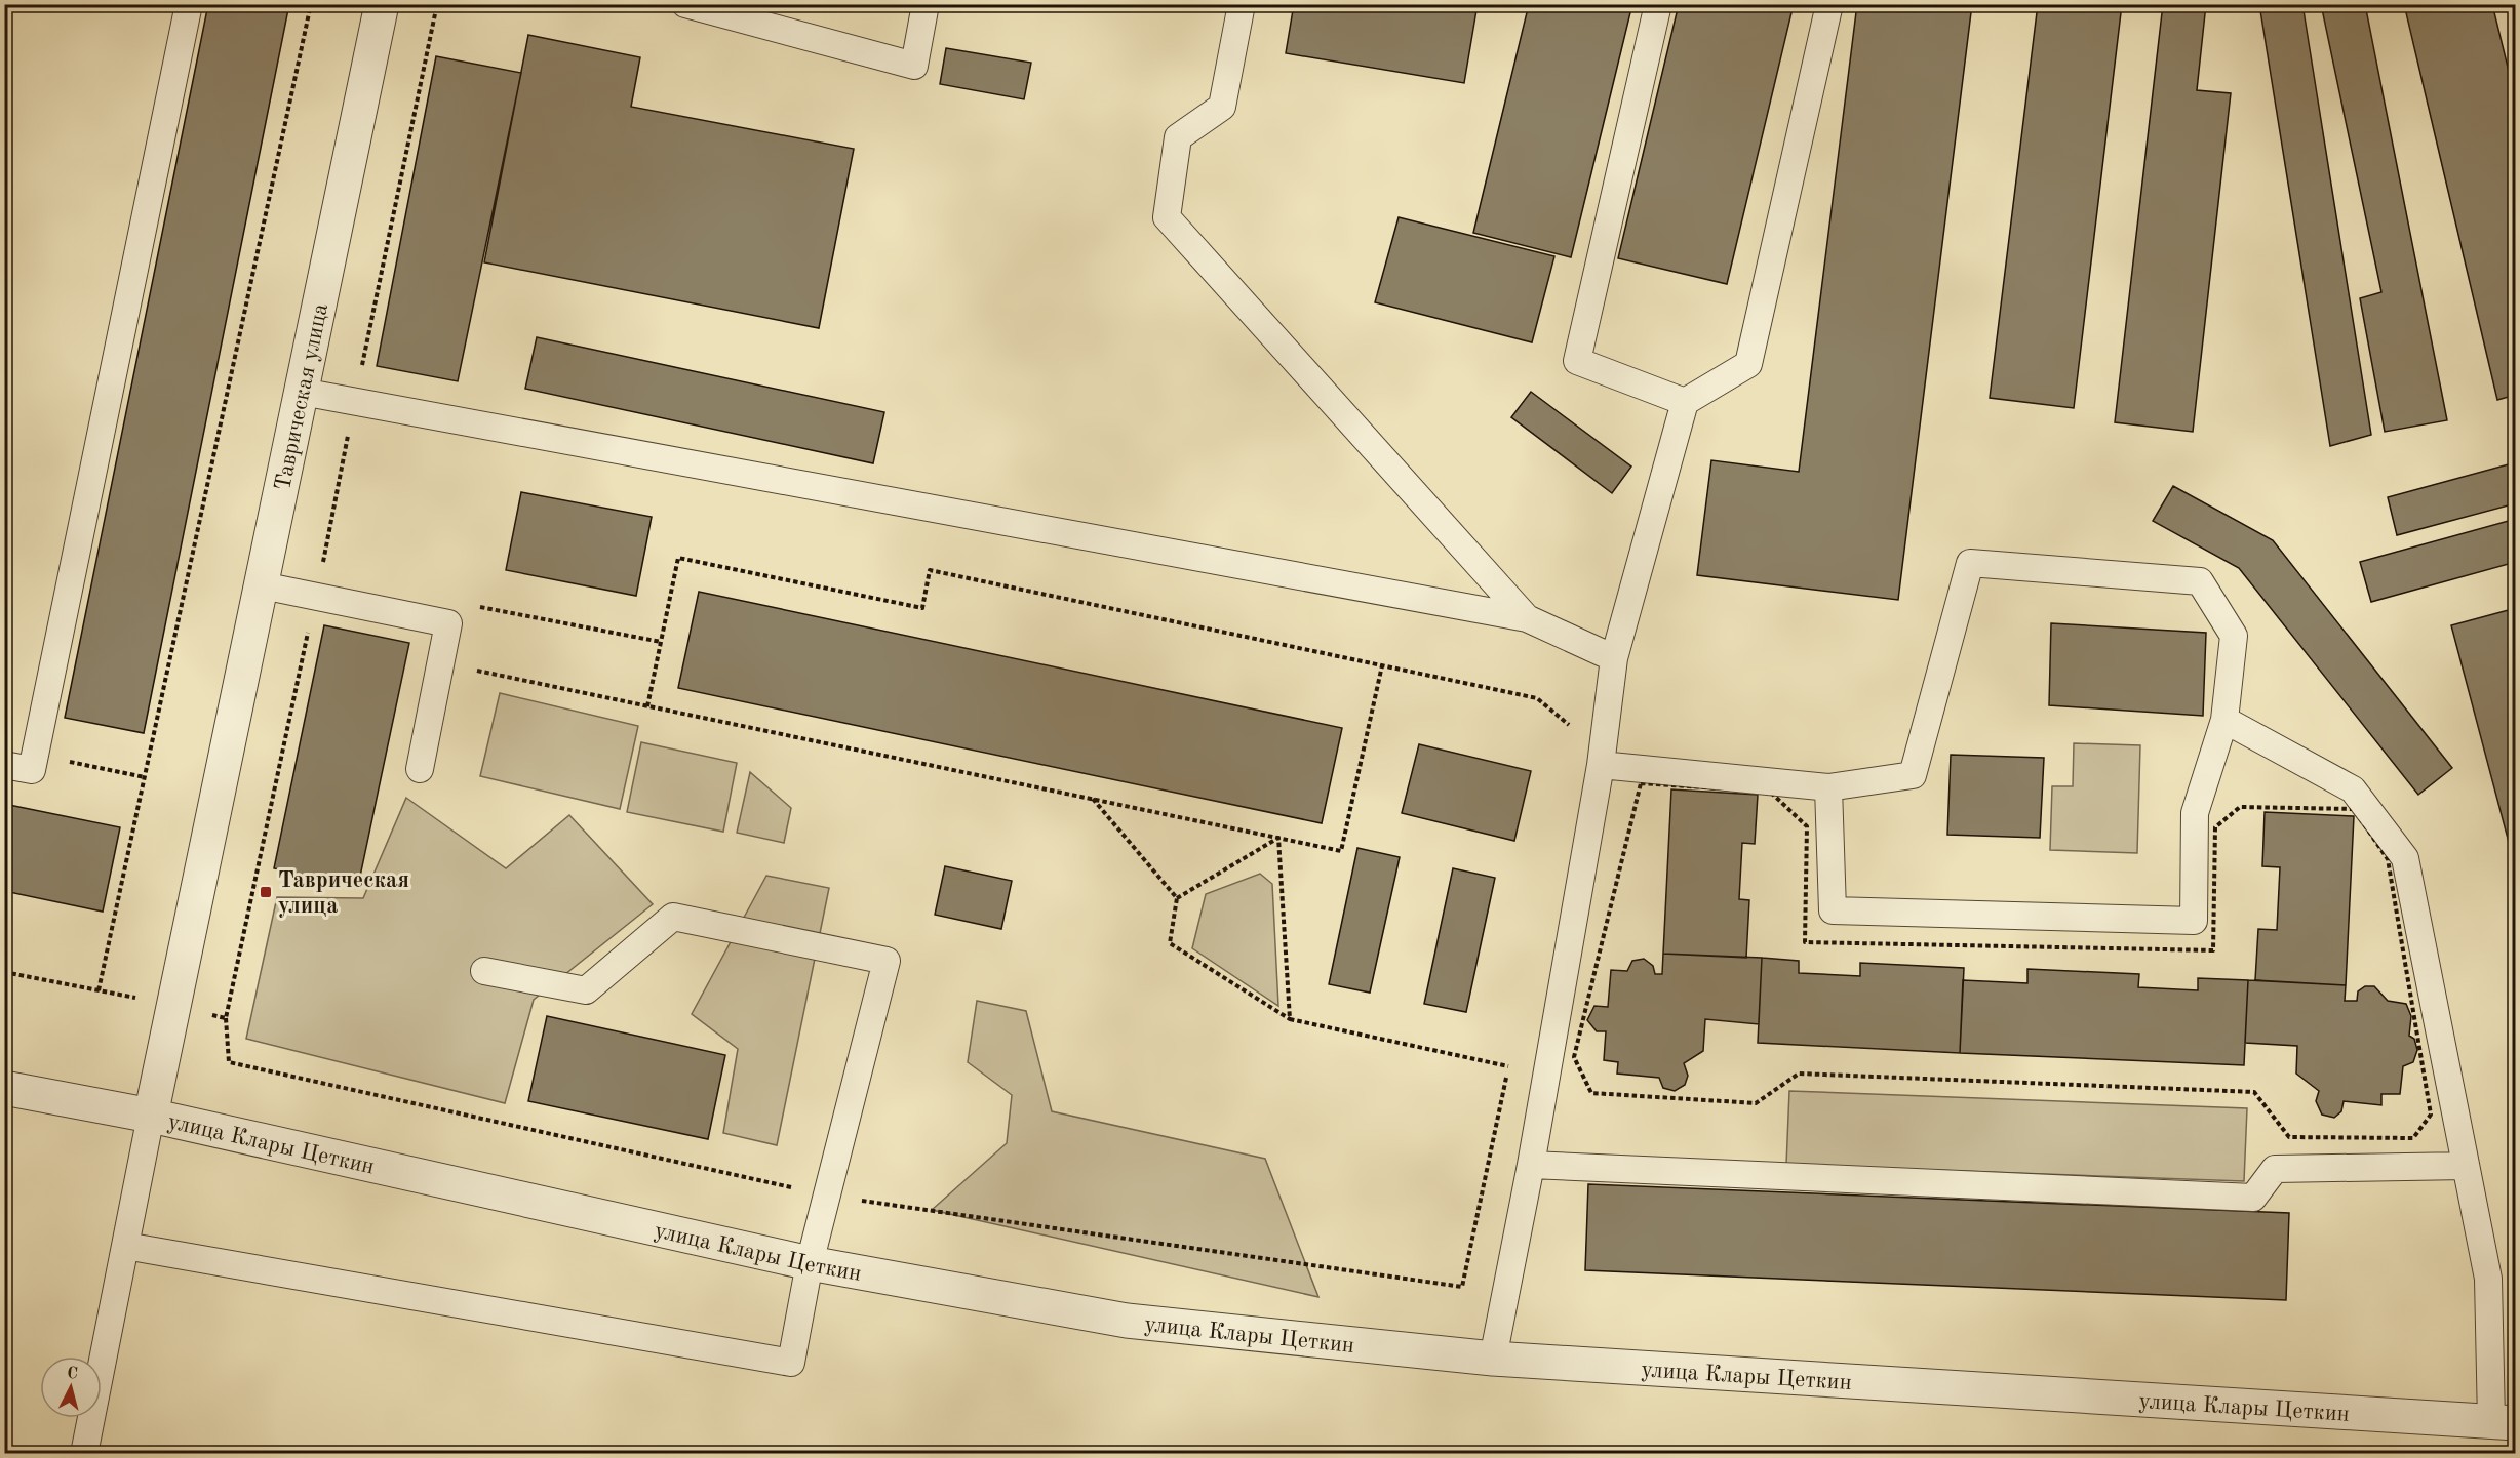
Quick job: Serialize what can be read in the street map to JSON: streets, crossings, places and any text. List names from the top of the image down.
{
  "streets": {
    "street": ["Таврическая улица", "улица Клары Цеткин"]
  },
  "crossings": [
    ["Таврическая улица", "улица Клары Цеткин"]
  ],
  "places": {
    "transit": ["Таврическая улица"]
  },
  "north": "top"
}
